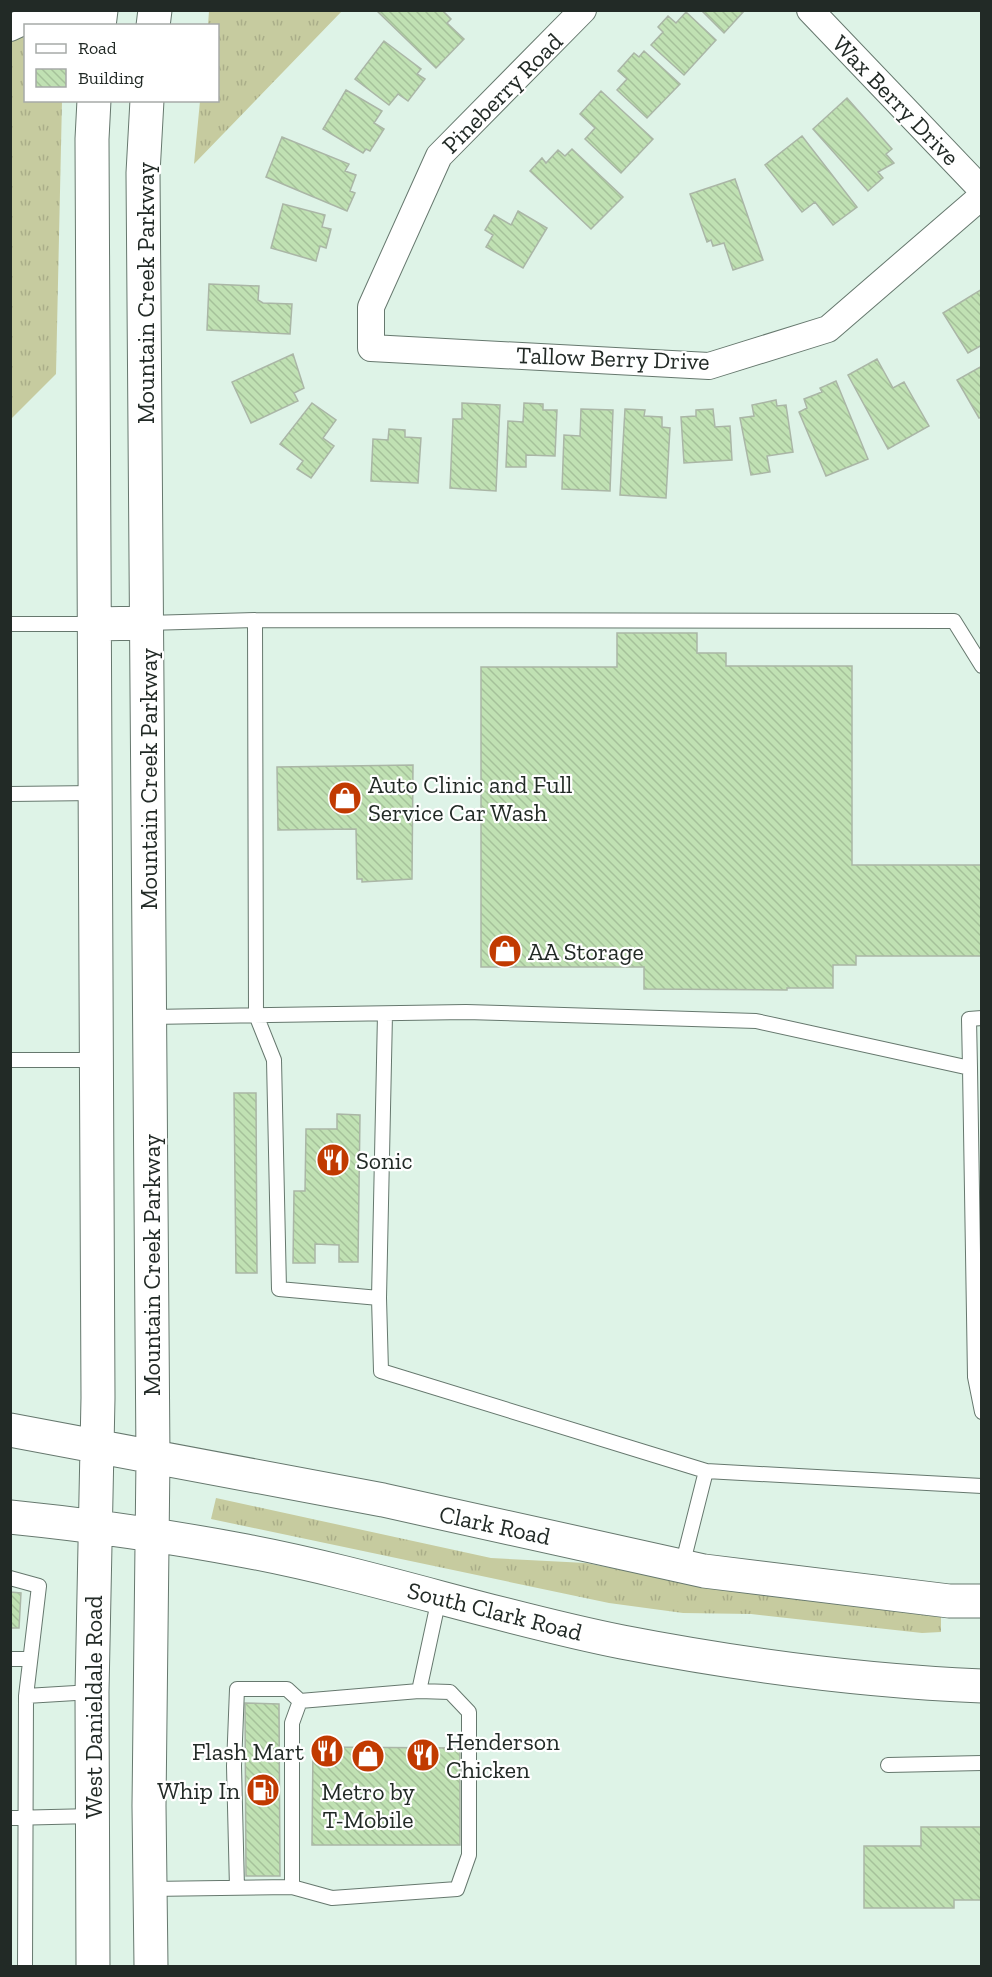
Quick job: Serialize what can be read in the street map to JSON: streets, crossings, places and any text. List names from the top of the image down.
{
  "streets": {
    "main road": [
      "Mountain Creek Parkway",
      "Clark Road",
      "South Clark Road",
      "West Danieldale Road"
    ],
    "street": ["Pineberry Road", "Wax Berry Drive", "Tallow Berry Drive"]
  },
  "crossings": [
    ["Pineberry Road", "Tallow Berry Drive"],
    ["Mountain Creek Parkway", "Clark Road"],
    ["Clark Road", "West Danieldale Road"],
    ["South Clark Road", "West Danieldale Road"]
  ],
  "places": {
    "shop": ["Auto Clinic and Full Service Car Wash", "AA Storage", "Metro by T-Mobile"],
    "restaurant": ["Sonic", "Flash Mart", "Henderson Chicken"],
    "fuel station": ["Whip In"]
  },
  "legend": ["Road", "Building"]
}
